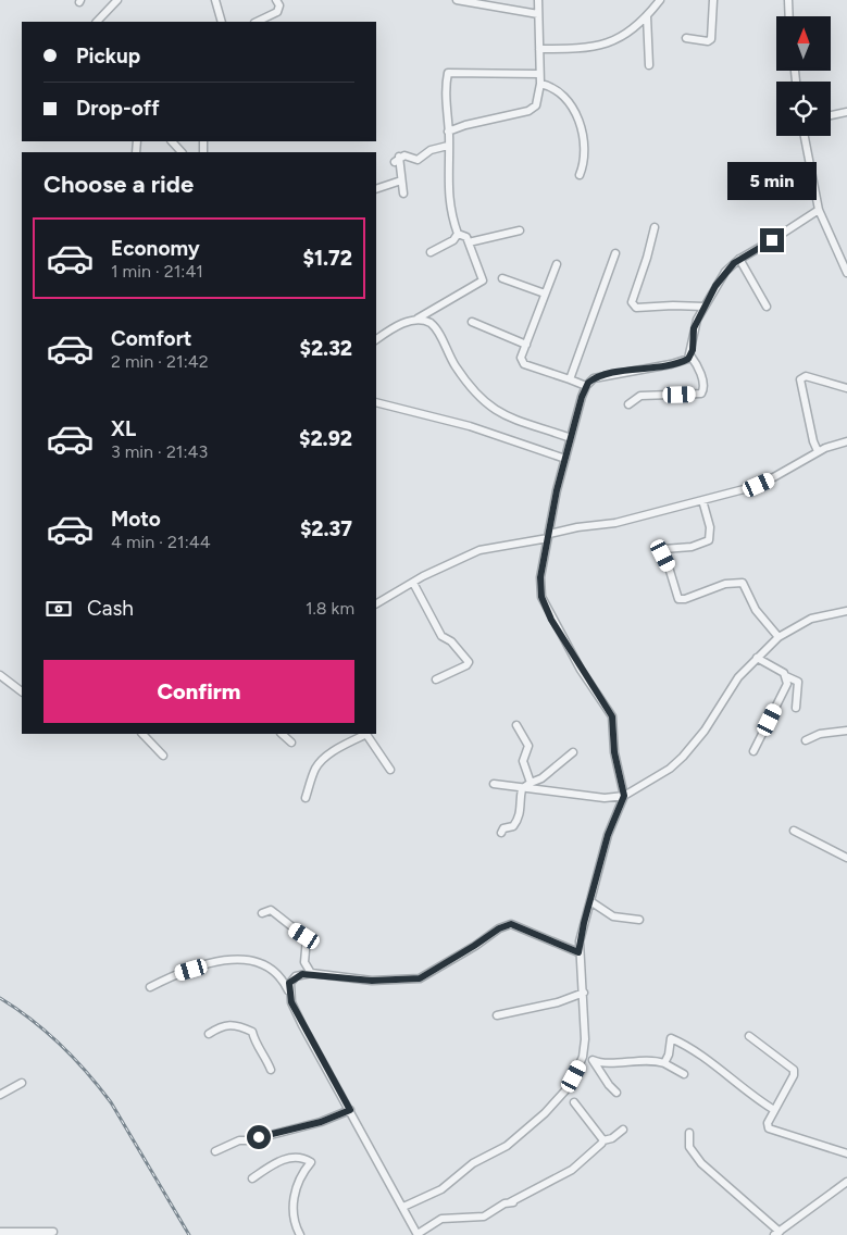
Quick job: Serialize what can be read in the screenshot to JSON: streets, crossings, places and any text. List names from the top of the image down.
{
  "north": "top",
  "page": {
    "banner": ["Pickup", "Drop-off"],
    "heading": "Choose a ride",
    "bubble": "5 min",
    "list": [
      {
        "name": "Economy",
        "note": "1 min · 21:41",
        "value": "$1.72"
      },
      {
        "name": "Comfort",
        "note": "2 min · 21:42",
        "value": "$2.32"
      },
      {
        "name": "XL",
        "note": "3 min · 21:43",
        "value": "$2.92"
      },
      {
        "name": "Moto",
        "note": "4 min · 21:44",
        "value": "$2.37"
      }
    ],
    "pay": ["Cash", "1.8 km"],
    "buttons": "Confirm"
  }
}
